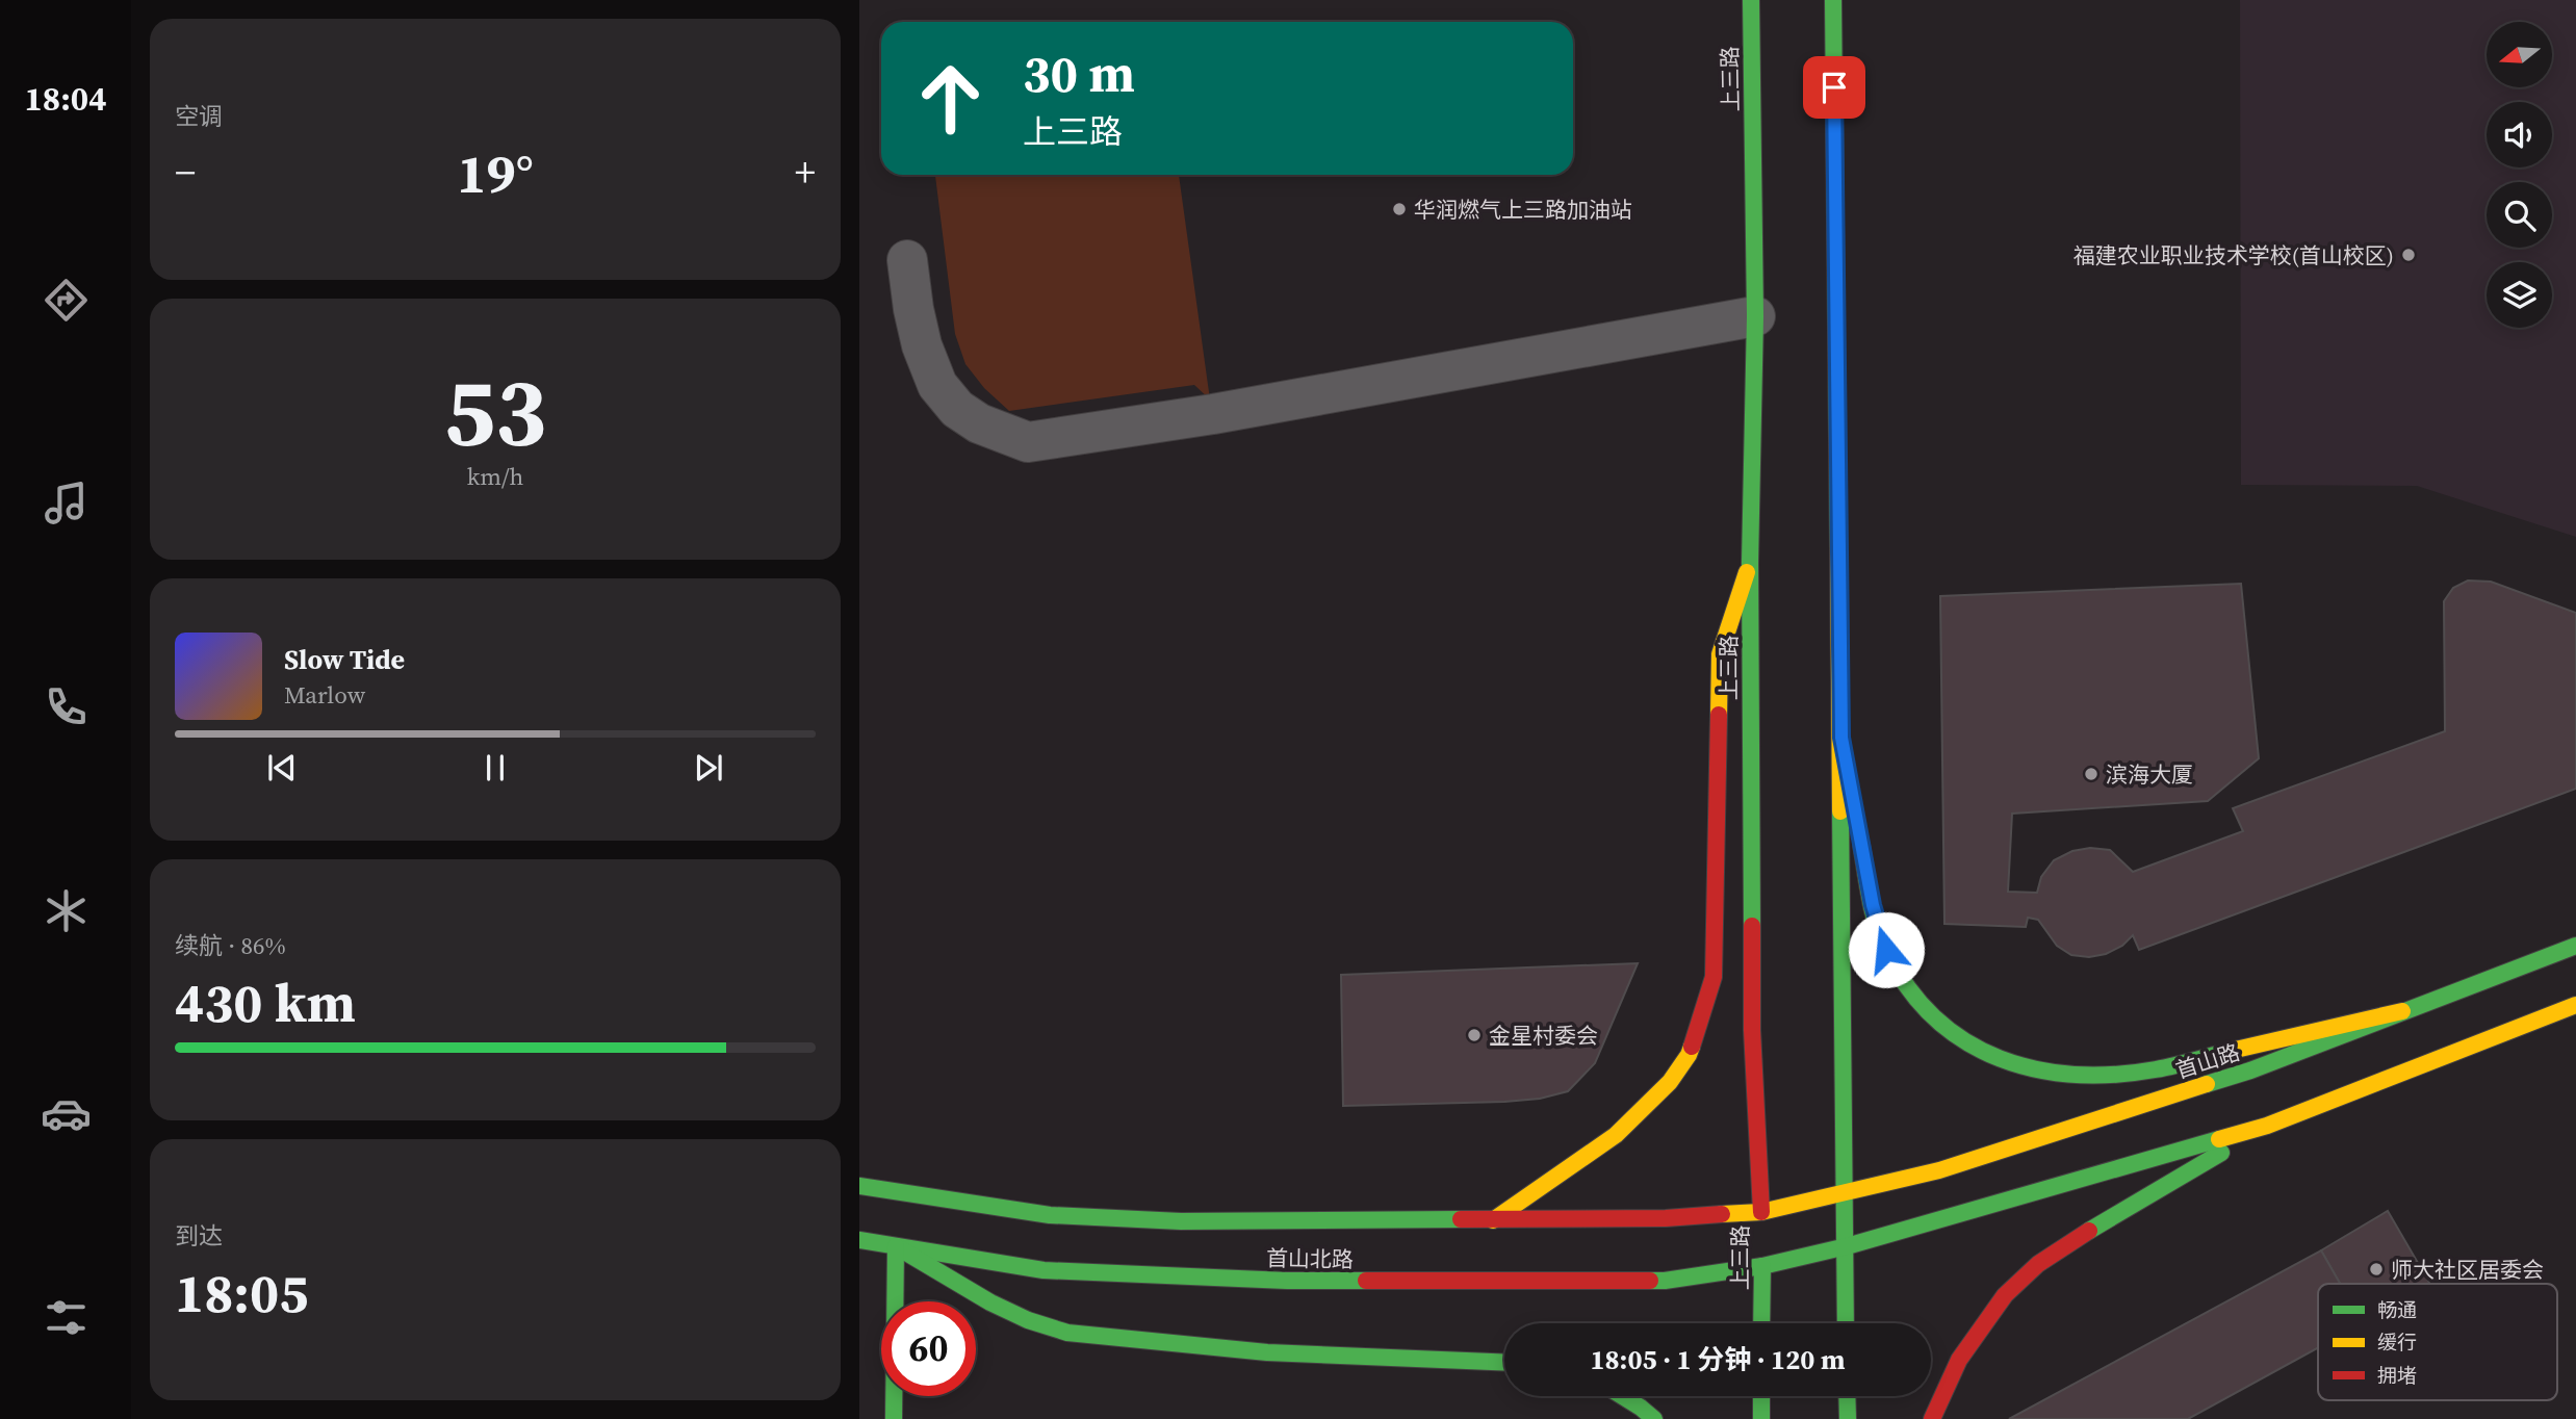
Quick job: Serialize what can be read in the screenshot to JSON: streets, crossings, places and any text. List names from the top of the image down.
{
  "streets": {
    "main road": ["上三路", "首山路", "首山北路"]
  },
  "crossings": [
    ["上三路", "首山路"],
    ["上三路", "首山北路"],
    ["首山路", "首山北路"]
  ],
  "places": [
    "华润燃气上三路加油站",
    "福建农业职业技术学校(首山校区)",
    "滨海大厦",
    "金星村委会",
    "师大社区居委会"
  ],
  "legend": ["畅通", "缓行", "拥堵"],
  "north": "left",
  "page": {
    "tabs": "18:04",
    "tile": [
      "空调",
      ["53", "km/h"],
      ["续航 · 86%", "430 km"],
      ["到达", "18:05"]
    ],
    "turn": ["30 m", "上三路"],
    "heat": ["−", "19°", "+"],
    "song": ["Slow Tide", "Marlow"],
    "limit": "60",
    "trip": "18:05 · 1 分钟 · 120 m"
  }
}
